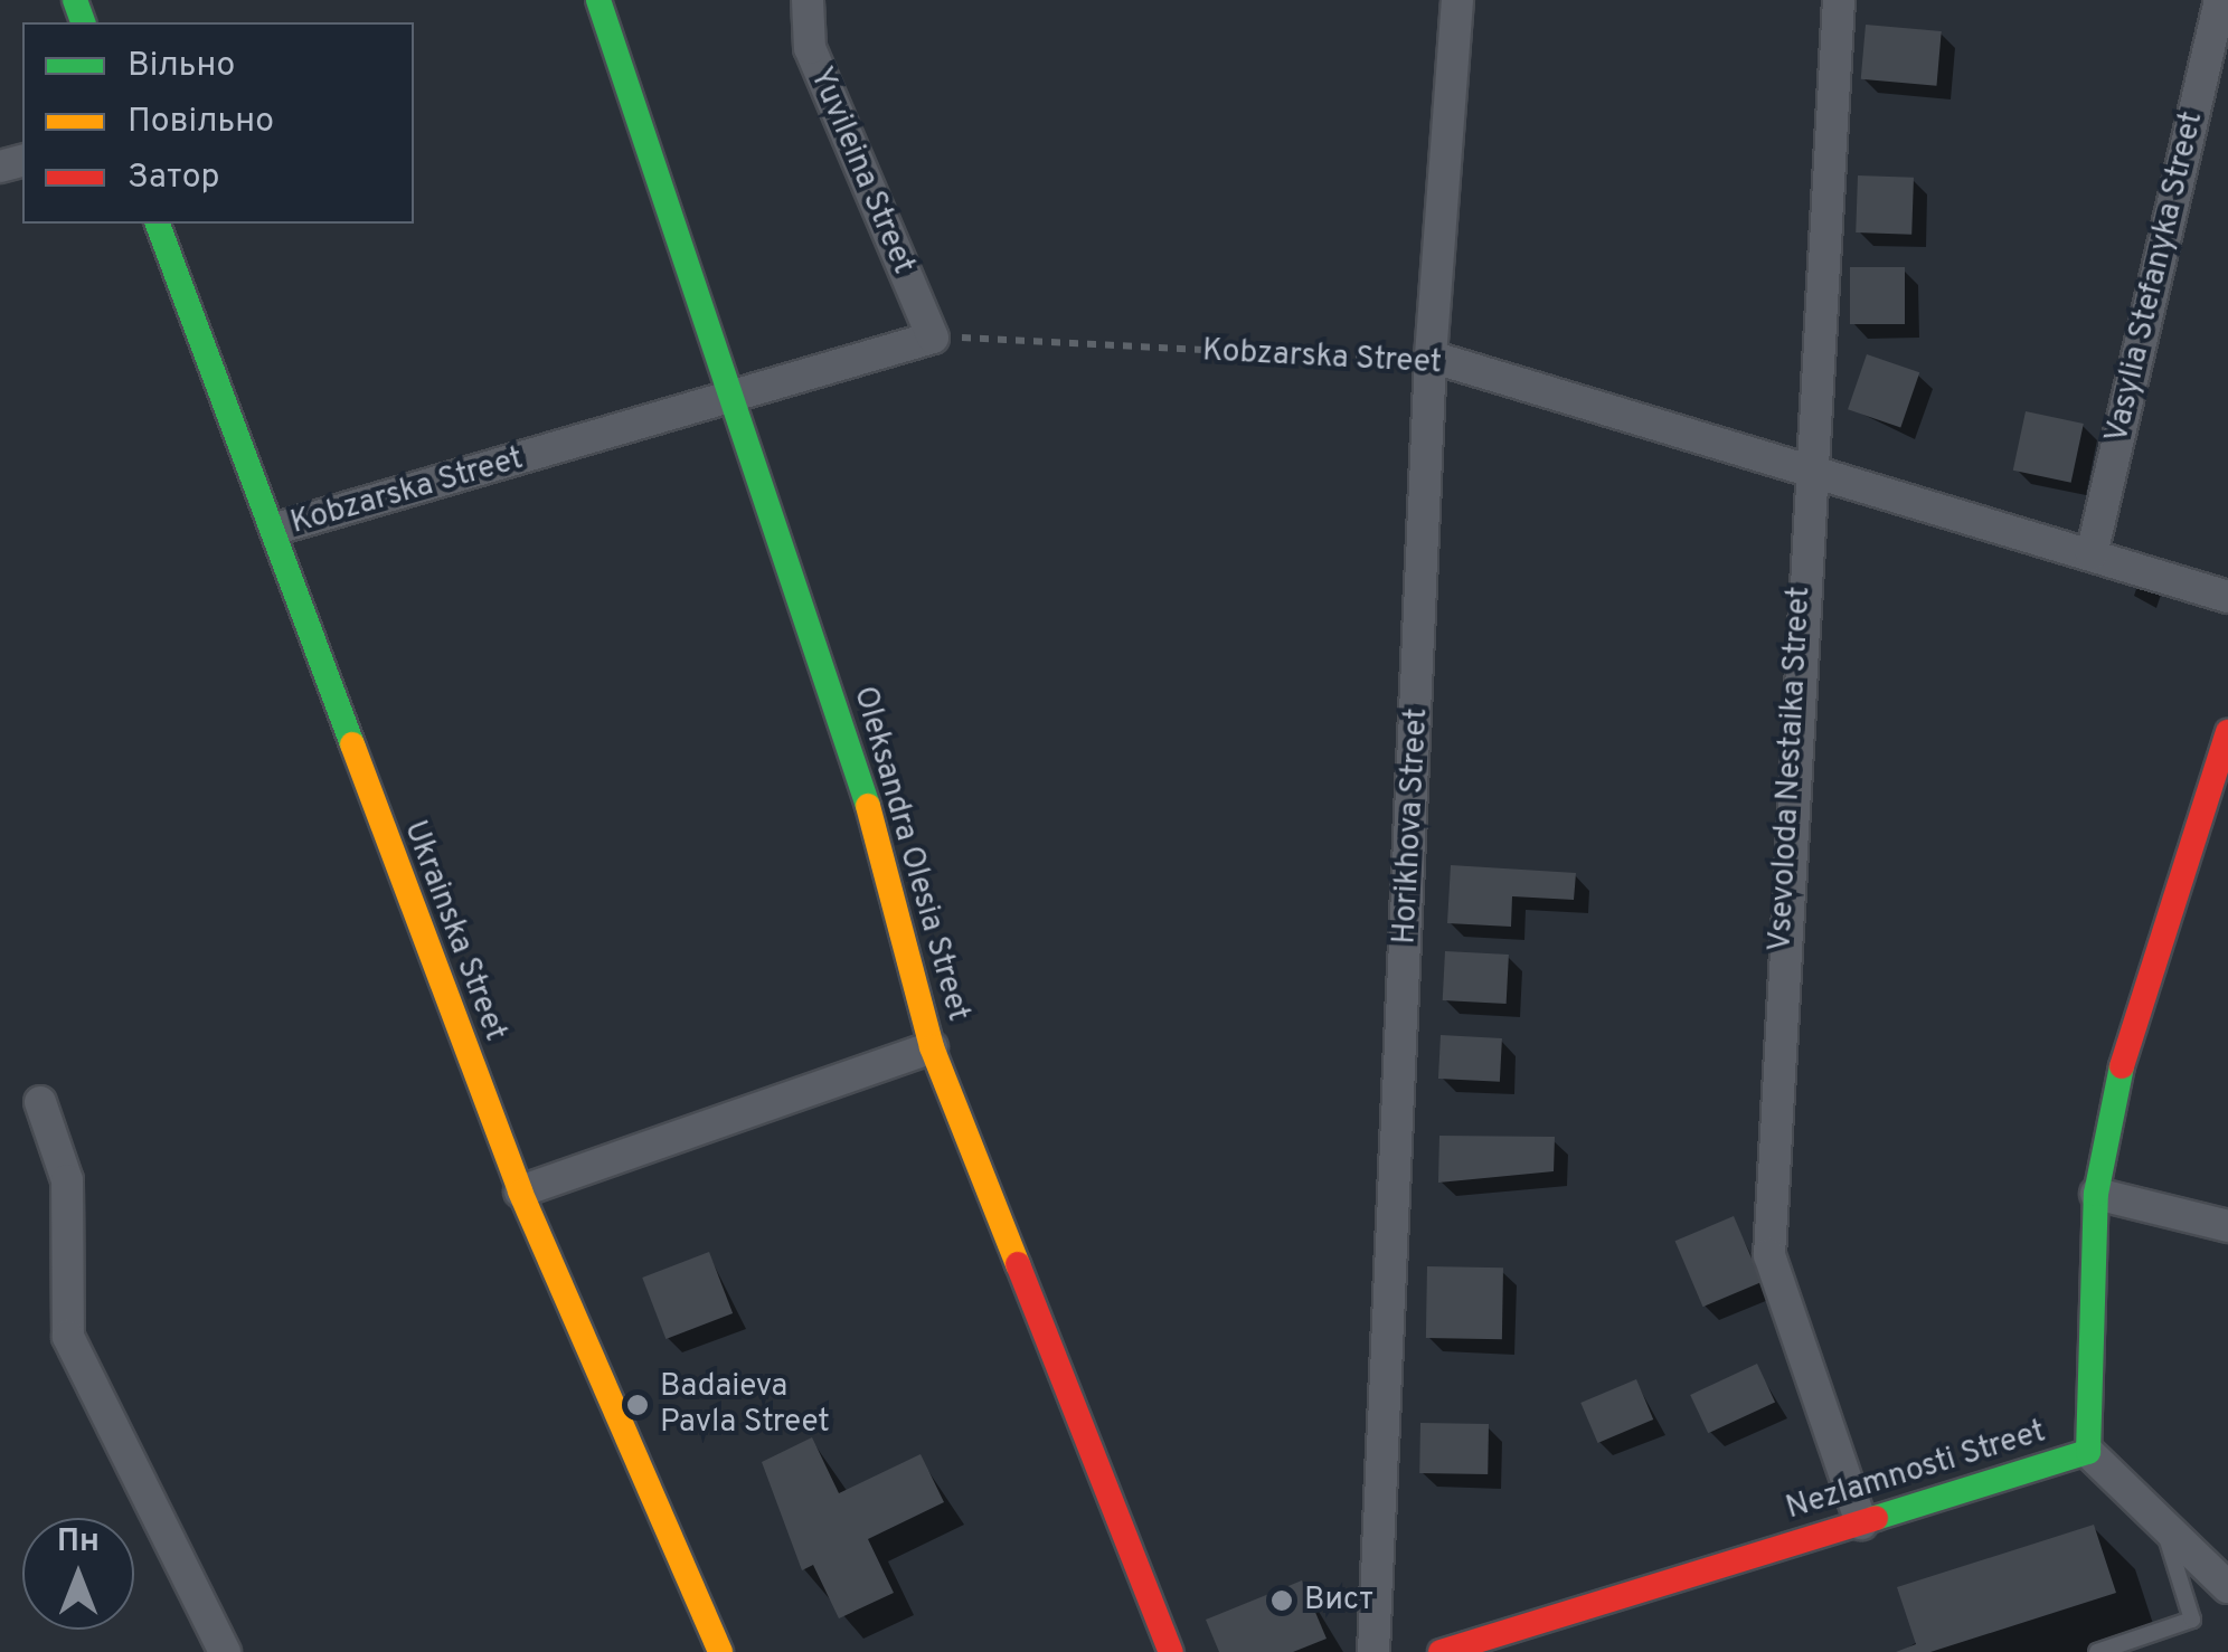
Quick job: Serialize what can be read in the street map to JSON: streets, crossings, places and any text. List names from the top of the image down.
{
  "streets": {
    "street": [
      "Yuvileina Street",
      "Vasylia Stefanyka Street",
      "Kobzarska Street",
      "Vsevoloda Nestaika Street",
      "Horikhova Street",
      "Oleksandra Olesia Street",
      "Ukrainska Street",
      "Nezlamnosti Street"
    ]
  },
  "crossings": [
    ["Yuvileina Street", "Kobzarska Street"],
    ["Vasylia Stefanyka Street", "Kobzarska Street"],
    ["Kobzarska Street", "Vsevoloda Nestaika Street"],
    ["Kobzarska Street", "Horikhova Street"],
    ["Kobzarska Street", "Oleksandra Olesia Street"],
    ["Kobzarska Street", "Ukrainska Street"],
    ["Vsevoloda Nestaika Street", "Nezlamnosti Street"]
  ],
  "places": ["Badaieva Pavla Street", "Вист"],
  "legend": ["Вільно", "Повільно", "Затор"],
  "north": "top"
}
